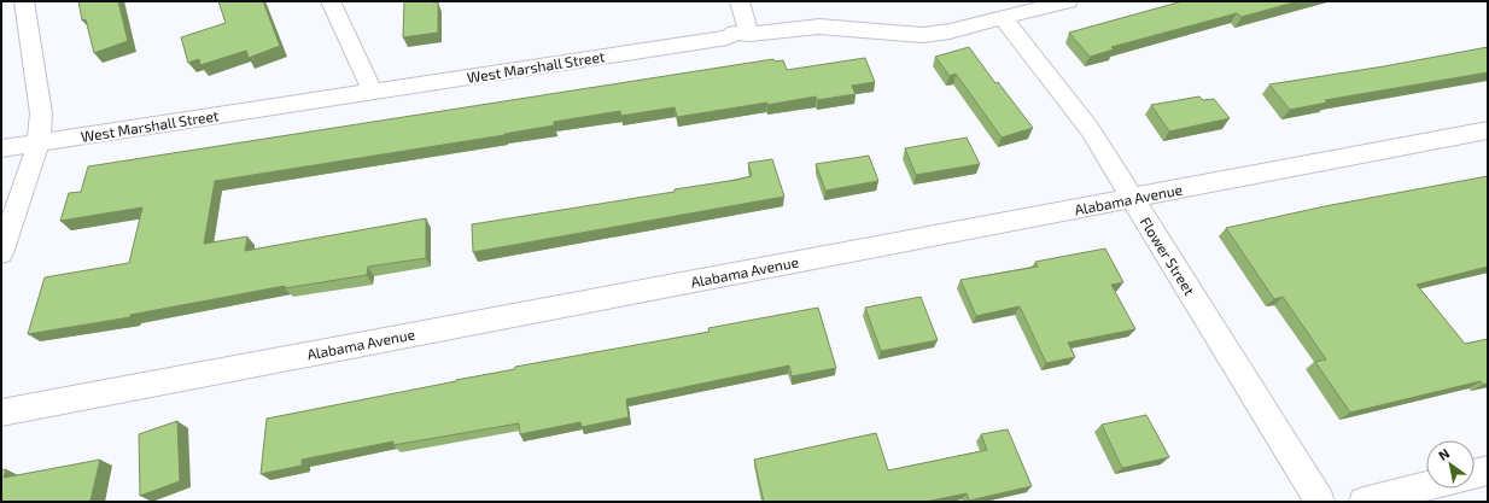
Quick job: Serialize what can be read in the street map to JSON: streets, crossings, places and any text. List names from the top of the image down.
{
  "streets": {
    "street": ["West Marshall Street", "Alabama Avenue", "Flower Street"]
  },
  "crossings": [
    ["West Marshall Street", "Flower Street"],
    ["Alabama Avenue", "Flower Street"]
  ],
  "north": "top left"
}
